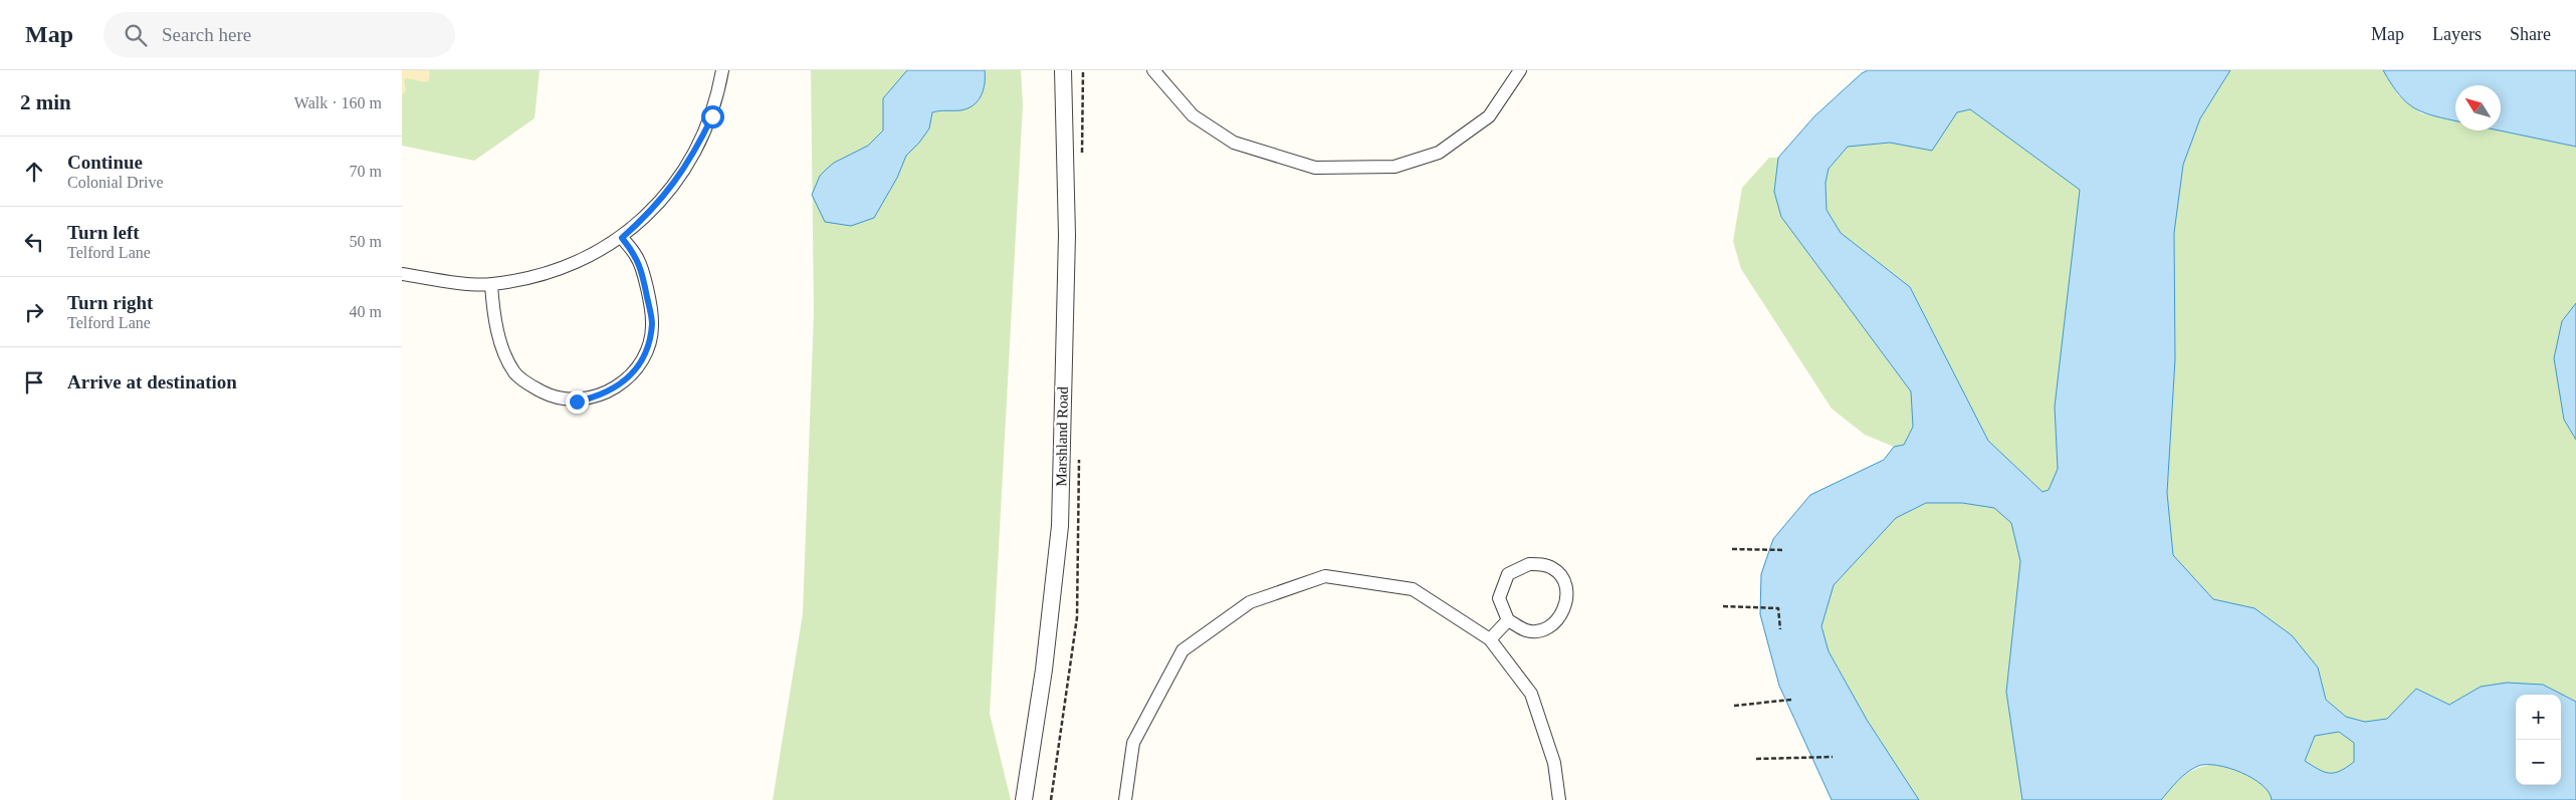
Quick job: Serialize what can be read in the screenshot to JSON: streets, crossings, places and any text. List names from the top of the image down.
{
  "streets": {
    "street": ["Marshland Road"]
  },
  "north": "top left",
  "page": {
    "header": "Map",
    "search": "Search here",
    "nav": ["Map", "Layers", "Share"],
    "heading": ["2 min", "Walk · 160 m"],
    "list": [
      ["Continue", "Colonial Drive", "70 m"],
      ["Turn left", "Telford Lane", "50 m"],
      ["Turn right", "Telford Lane", "40 m"],
      "Arrive at destination"
    ],
    "map_buttons": ["+", "−"]
  }
}
